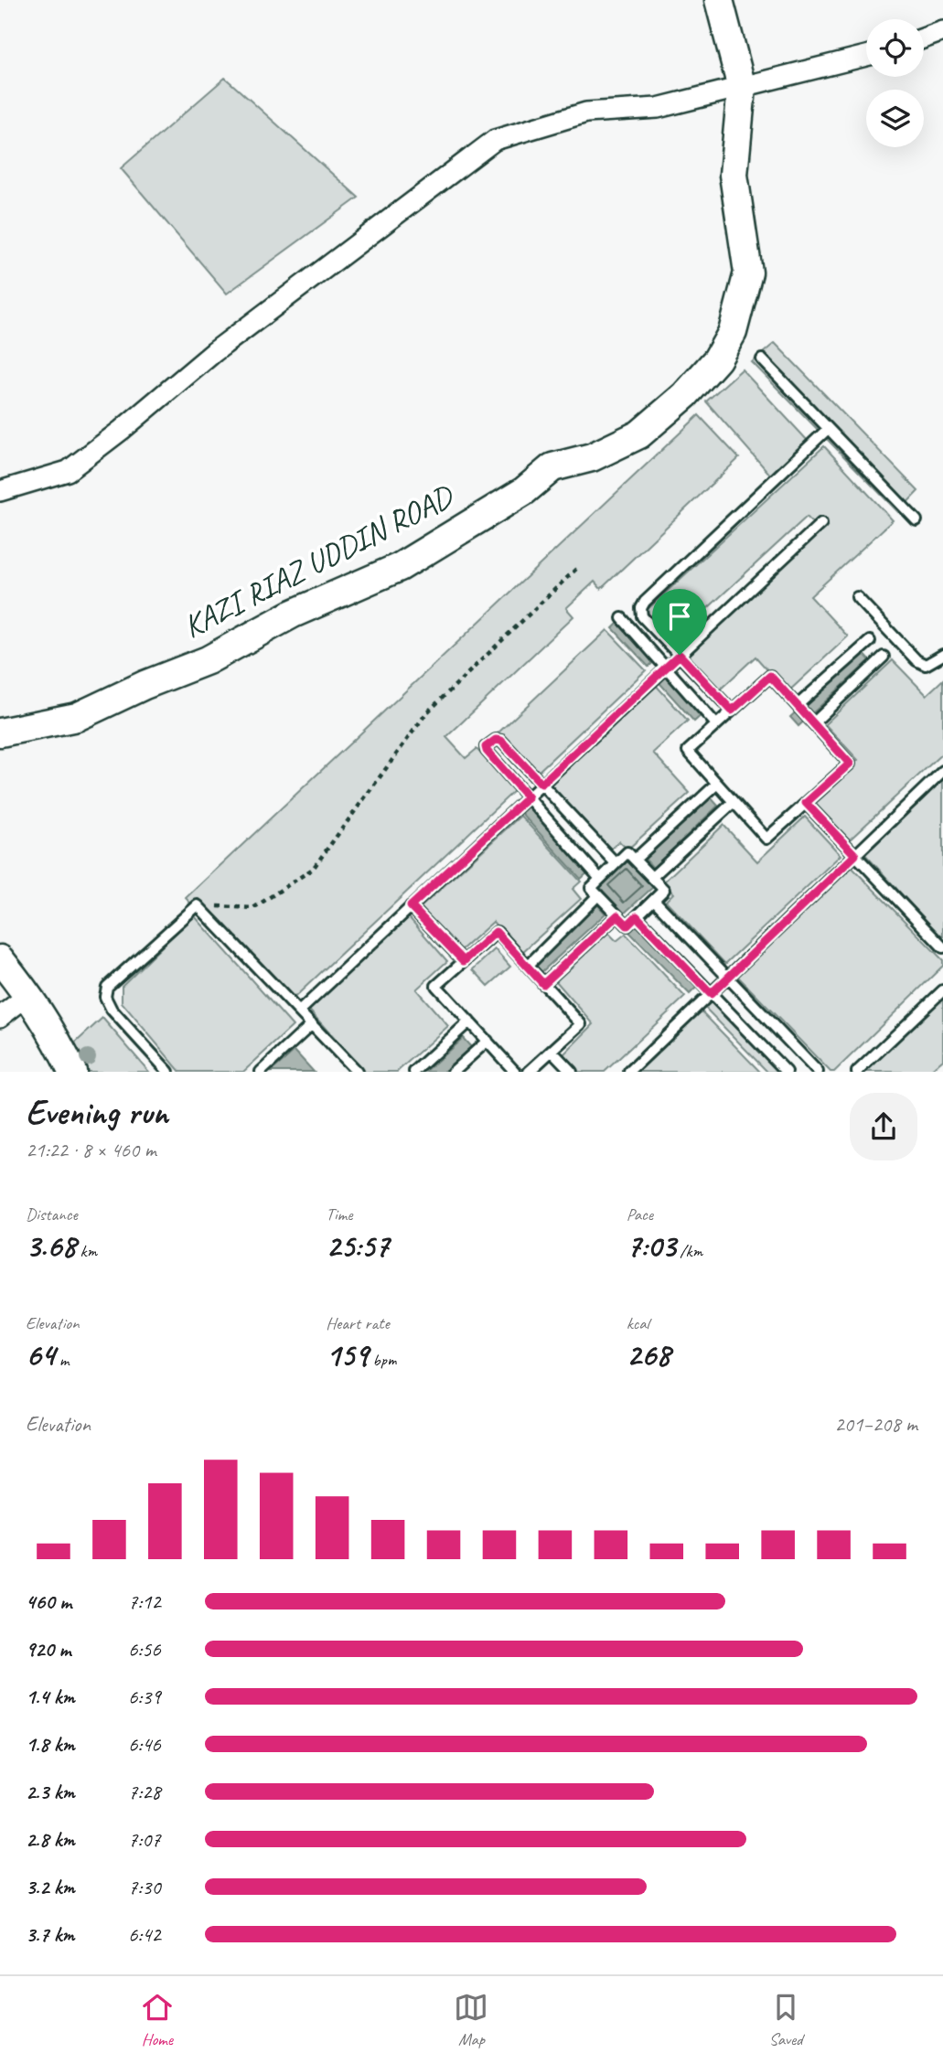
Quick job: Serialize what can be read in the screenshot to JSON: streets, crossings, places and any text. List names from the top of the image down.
{
  "streets": {
    "street": ["KAZI RIAZ UDDIN ROAD"]
  },
  "page": {
    "heading": ["Evening run", "21:22 · 8 × 460 m"],
    "stats": [
      ["Distance", "3.68 km"],
      ["Time", "25:57"],
      ["Pace", "7:03 /km"],
      ["Elevation", "64 m"],
      ["Heart rate", "159 bpm"],
      ["kcal", "268"]
    ],
    "chart": ["Elevation", "201–208 m"],
    "list": [
      {
        "name": "460 m",
        "note": "7:12"
      },
      {
        "name": "920 m",
        "note": "6:56"
      },
      {
        "name": "1.4 km",
        "note": "6:39"
      },
      {
        "name": "1.8 km",
        "note": "6:46"
      },
      {
        "name": "2.3 km",
        "note": "7:28"
      },
      {
        "name": "2.8 km",
        "note": "7:07"
      },
      {
        "name": "3.2 km",
        "note": "7:30"
      },
      {
        "name": "3.7 km",
        "note": "6:42"
      }
    ],
    "tabs": ["Home", "Map", "Saved"]
  }
}
